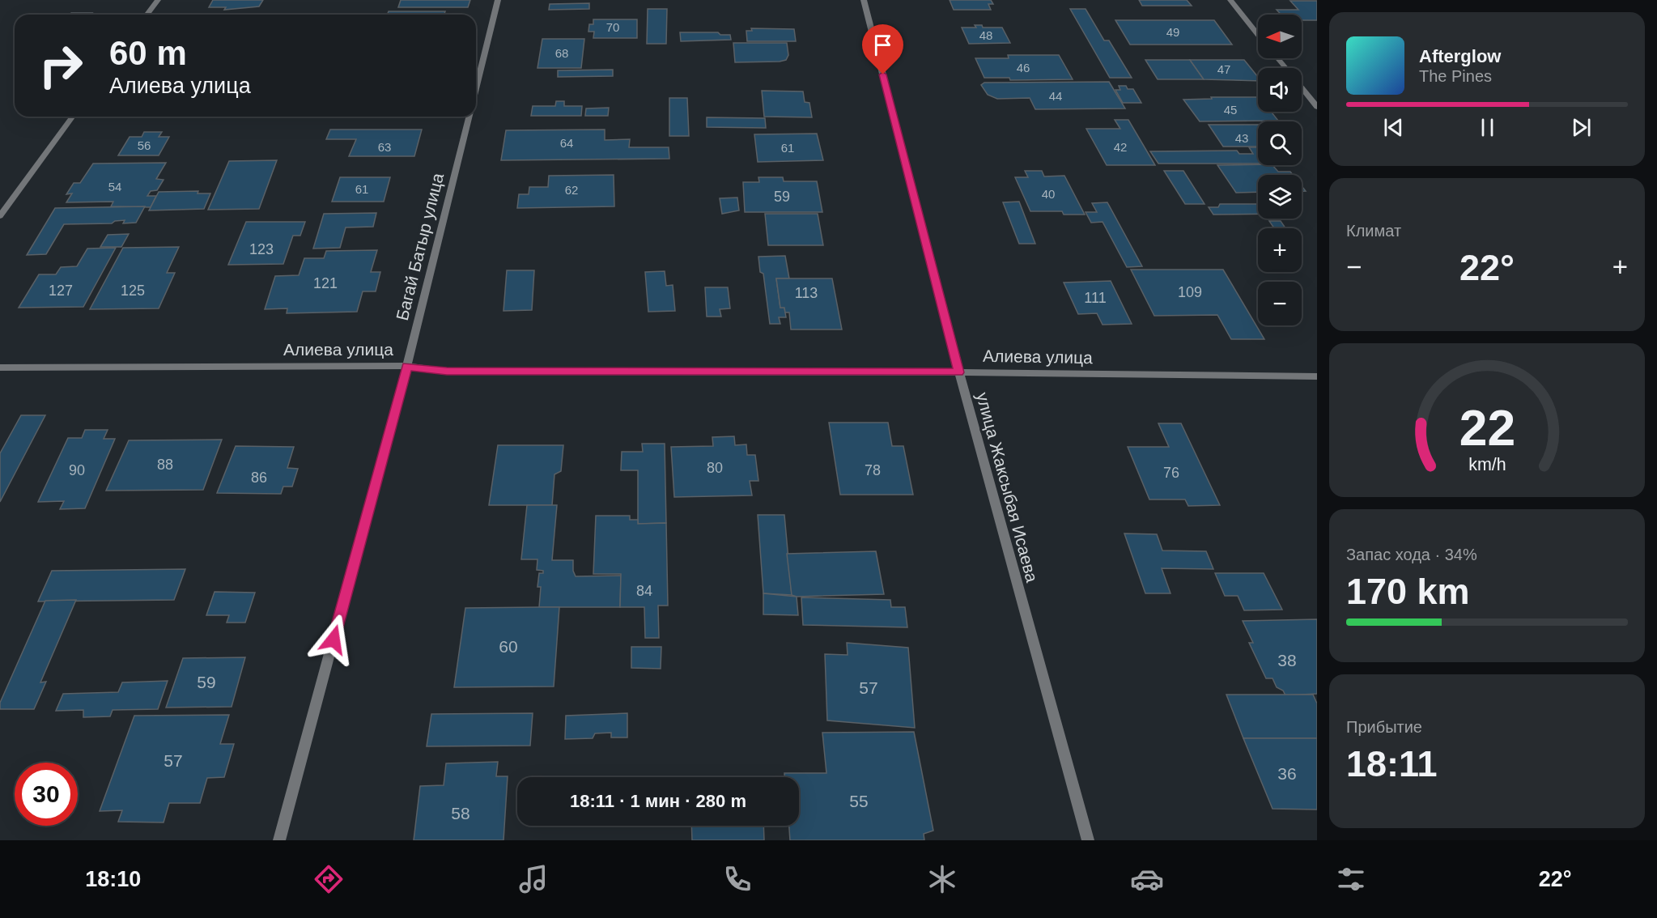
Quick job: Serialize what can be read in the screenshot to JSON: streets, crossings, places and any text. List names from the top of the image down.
{
  "streets": {
    "street": ["Багай Батыр улица", "Алиева улица", "улица Жаксыбая Исаева"]
  },
  "crossings": [
    ["Багай Батыр улица", "Алиева улица"],
    ["Алиева улица", "улица Жаксыбая Исаева"]
  ],
  "house_numbers": [
    "70",
    "49",
    "48",
    "68",
    "46",
    "47",
    "44",
    "45",
    "43",
    "64",
    "56",
    "63",
    "42",
    "61",
    "54",
    "61",
    "62",
    "40",
    "59",
    "123",
    "121",
    "127",
    "125",
    "109",
    "113",
    "111",
    "88",
    "80",
    "90",
    "78",
    "76",
    "86",
    "84",
    "60",
    "38",
    "59",
    "57",
    "57",
    "36",
    "55",
    "58"
  ],
  "north": "left",
  "page": {
    "map_buttons": ["+", "−"],
    "turn": ["60 m", "Алиева улица"],
    "song": ["Afterglow", "The Pines"],
    "tile": [
      "Климат",
      ["Запас хода · 34%", "170 km"],
      ["Прибытие", "18:11"]
    ],
    "heat": ["−", "22°", "+"],
    "limit": "30",
    "trip": "18:11 · 1 мин · 280 m",
    "tabs": ["18:10", "22°"],
    "gauge": ["22", "km/h"]
  }
}
